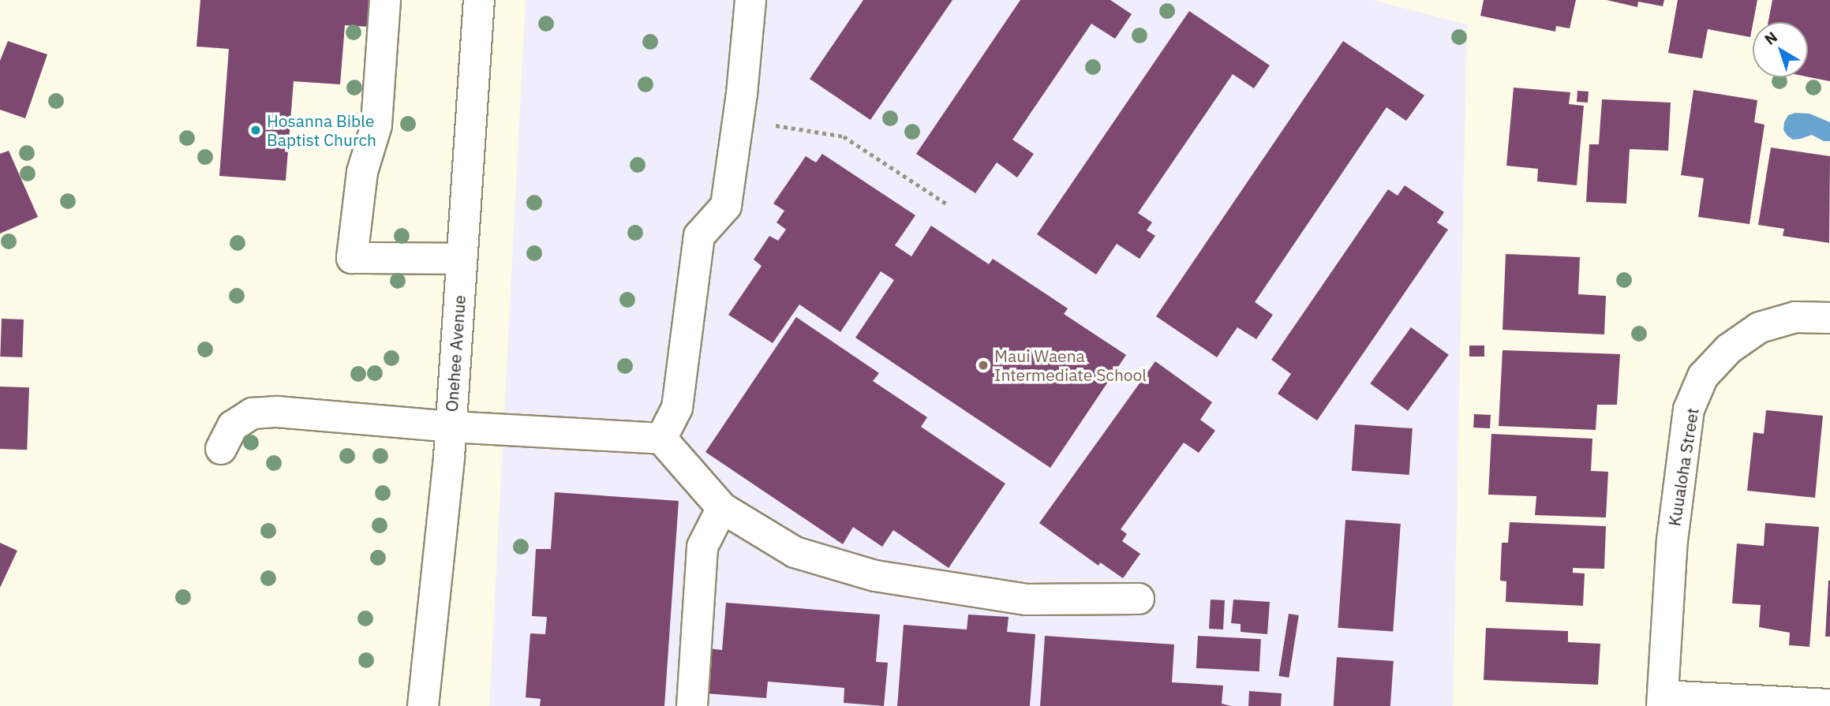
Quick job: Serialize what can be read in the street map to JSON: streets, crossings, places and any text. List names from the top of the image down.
{
  "streets": {
    "street": ["Onehee Avenue", "Kuualoha Street"]
  },
  "places": ["Hosanna Bible Baptist Church", "Maui Waena Intermediate School"],
  "north": "top left"
}
